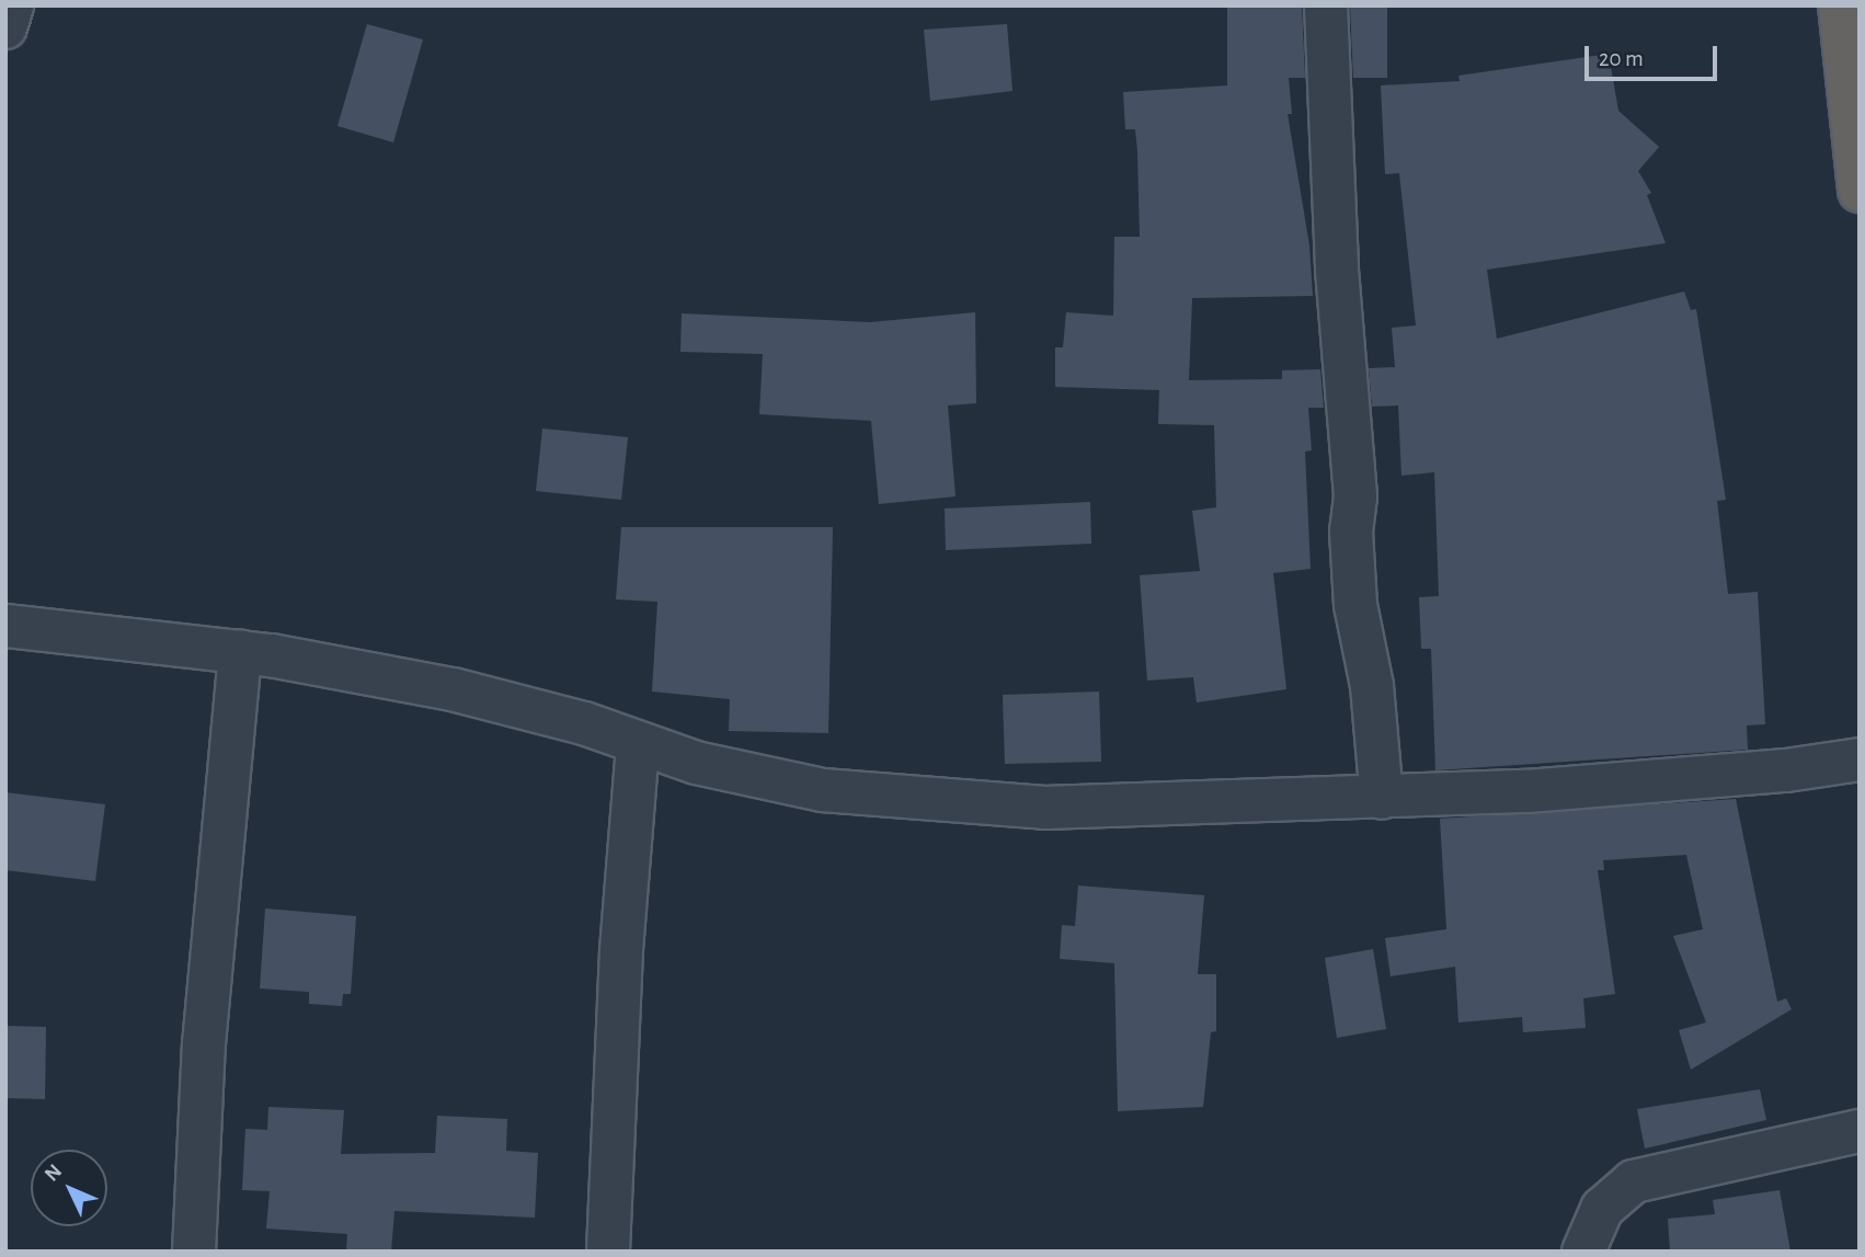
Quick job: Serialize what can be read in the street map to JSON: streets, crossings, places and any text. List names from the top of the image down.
{
  "scale_bar": "20 m",
  "north": "top left"
}
